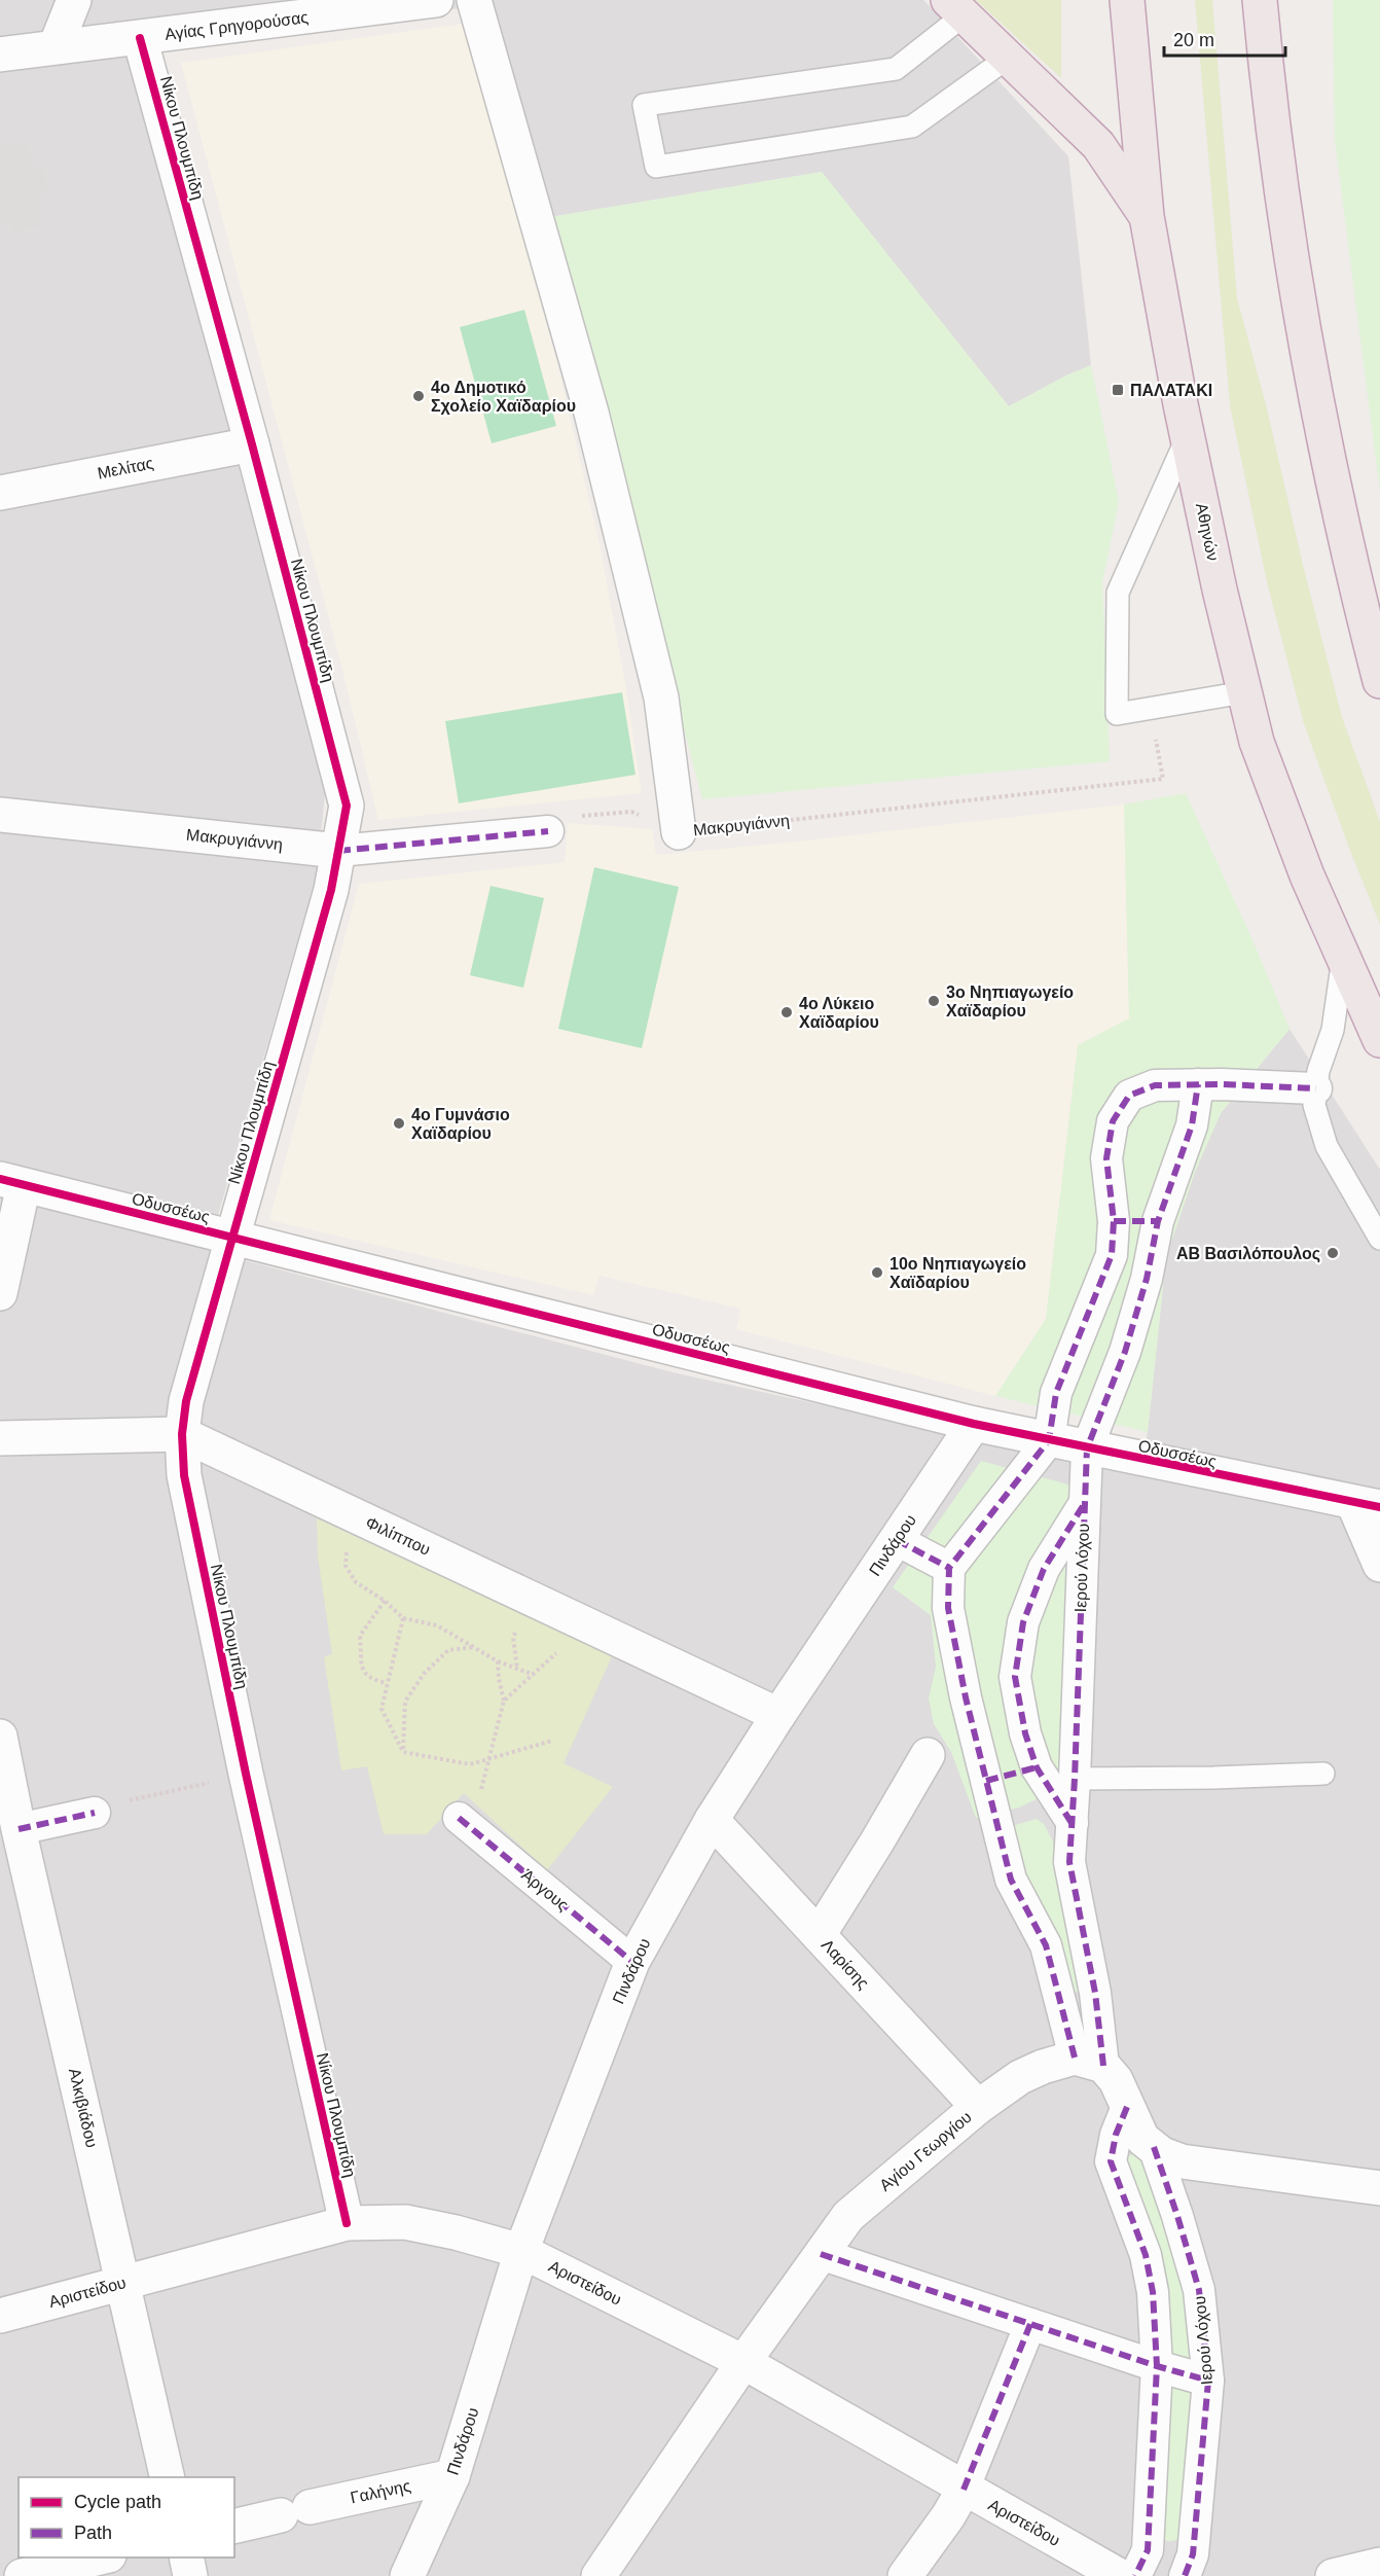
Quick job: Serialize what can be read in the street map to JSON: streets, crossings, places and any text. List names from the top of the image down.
{
  "streets": {
    "highway": ["Αθηνών"],
    "street": [
      "Αγίας Γρηγορούσας",
      "Νίκου Πλουμπίδη",
      "Μελίτας",
      "Μακρυγιάννη",
      "Οδυσσέως",
      "Φιλίππου",
      "Πινδάρου",
      "Ιερού Λόχου",
      "Άργους",
      "Λαρίσης",
      "Αλκιβιάδου",
      "Αγίου Γεωργίου",
      "Αριστείδου",
      "Γαλήνης"
    ]
  },
  "crossings": [
    ["Αγίας Γρηγορούσας", "Νίκου Πλουμπίδη"],
    ["Νίκου Πλουμπίδη", "Μελίτας"],
    ["Νίκου Πλουμπίδη", "Μακρυγιάννη"],
    ["Νίκου Πλουμπίδη", "Οδυσσέως"],
    ["Νίκου Πλουμπίδη", "Φιλίππου"],
    ["Νίκου Πλουμπίδη", "Αριστείδου"],
    ["Οδυσσέως", "Πινδάρου"],
    ["Οδυσσέως", "Ιερού Λόχου"],
    ["Φιλίππου", "Πινδάρου"],
    ["Πινδάρου", "Άργους"],
    ["Πινδάρου", "Λαρίσης"],
    ["Πινδάρου", "Αριστείδου"],
    ["Πινδάρου", "Γαλήνης"],
    ["Ιερού Λόχου", "Αγίου Γεωργίου"],
    ["Λαρίσης", "Αγίου Γεωργίου"],
    ["Αλκιβιάδου", "Αριστείδου"],
    ["Αγίου Γεωργίου", "Αριστείδου"]
  ],
  "places": {
    "transit": ["ΠΑΛΑΤΑΚΙ"],
    "other": [
      "4ο Δημοτικό Σχολείο Χαϊδαρίου",
      "3ο Νηπιαγωγείο Χαϊδαρίου",
      "4ο Λύκειο Χαϊδαρίου",
      "4ο Γυμνάσιο Χαϊδαρίου",
      "ΑΒ Βασιλόπουλος",
      "10ο Νηπιαγωγείο Χαϊδαρίου"
    ]
  },
  "legend": ["Cycle path", "Path"],
  "scale_bar": "20 m"
}
